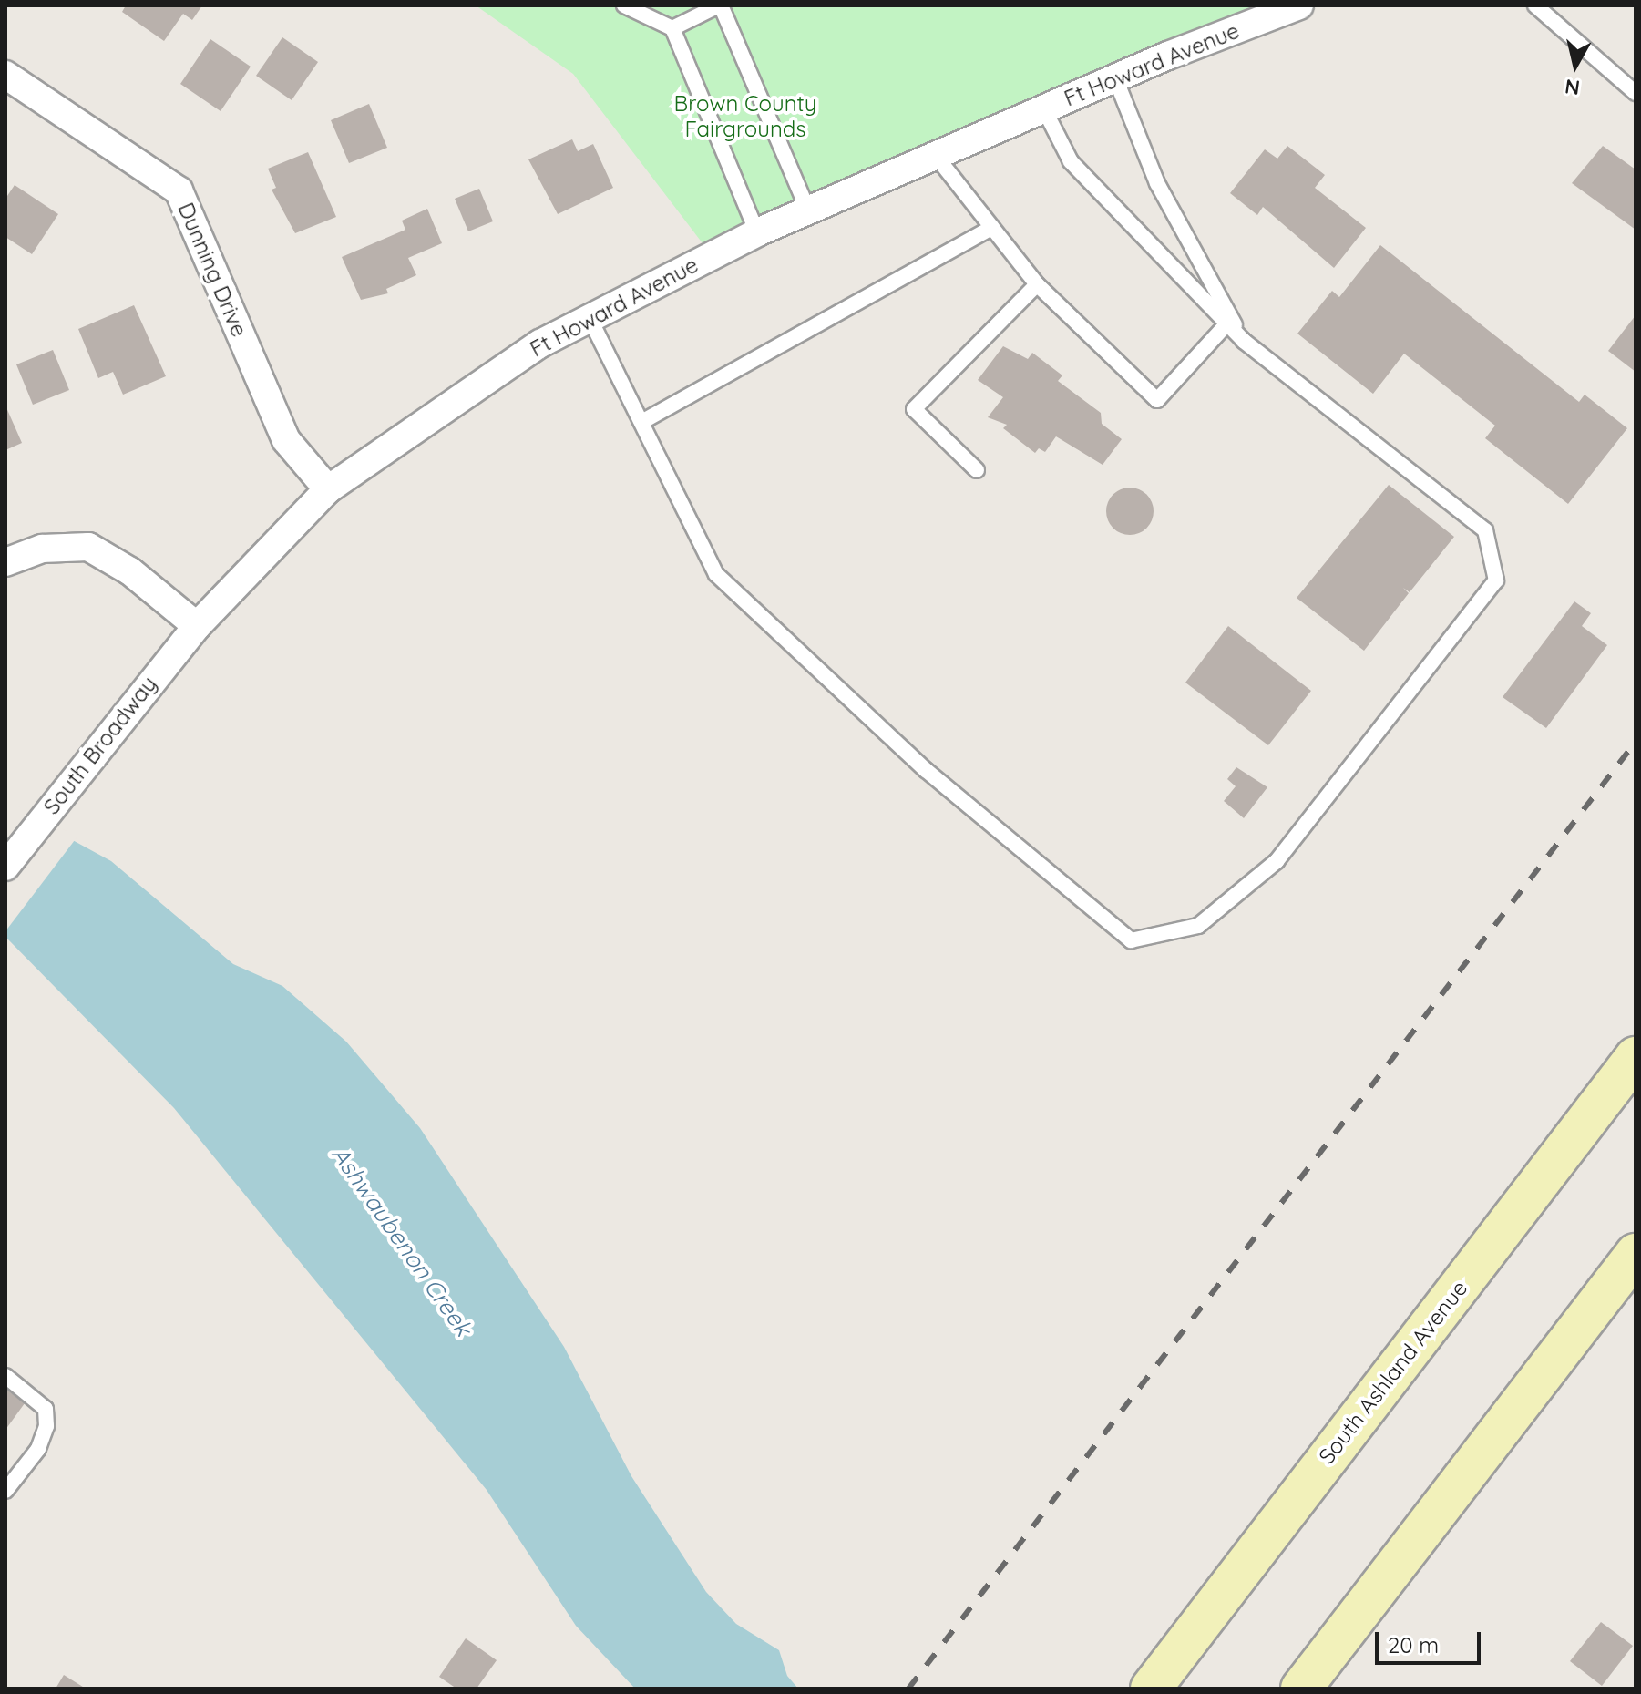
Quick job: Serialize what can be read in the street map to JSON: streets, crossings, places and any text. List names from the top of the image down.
{
  "streets": {
    "main road": ["South Ashland Avenue"],
    "street": ["Ft Howard Avenue", "Dunning Drive", "South Broadway"]
  },
  "crossings": [
    ["Ft Howard Avenue", "Dunning Drive"],
    ["Ft Howard Avenue", "South Broadway"]
  ],
  "water": ["Ashwaubenon Creek"],
  "parks": ["Brown County Fairgrounds"],
  "scale_bar": "20 m",
  "north": "bottom"
}
